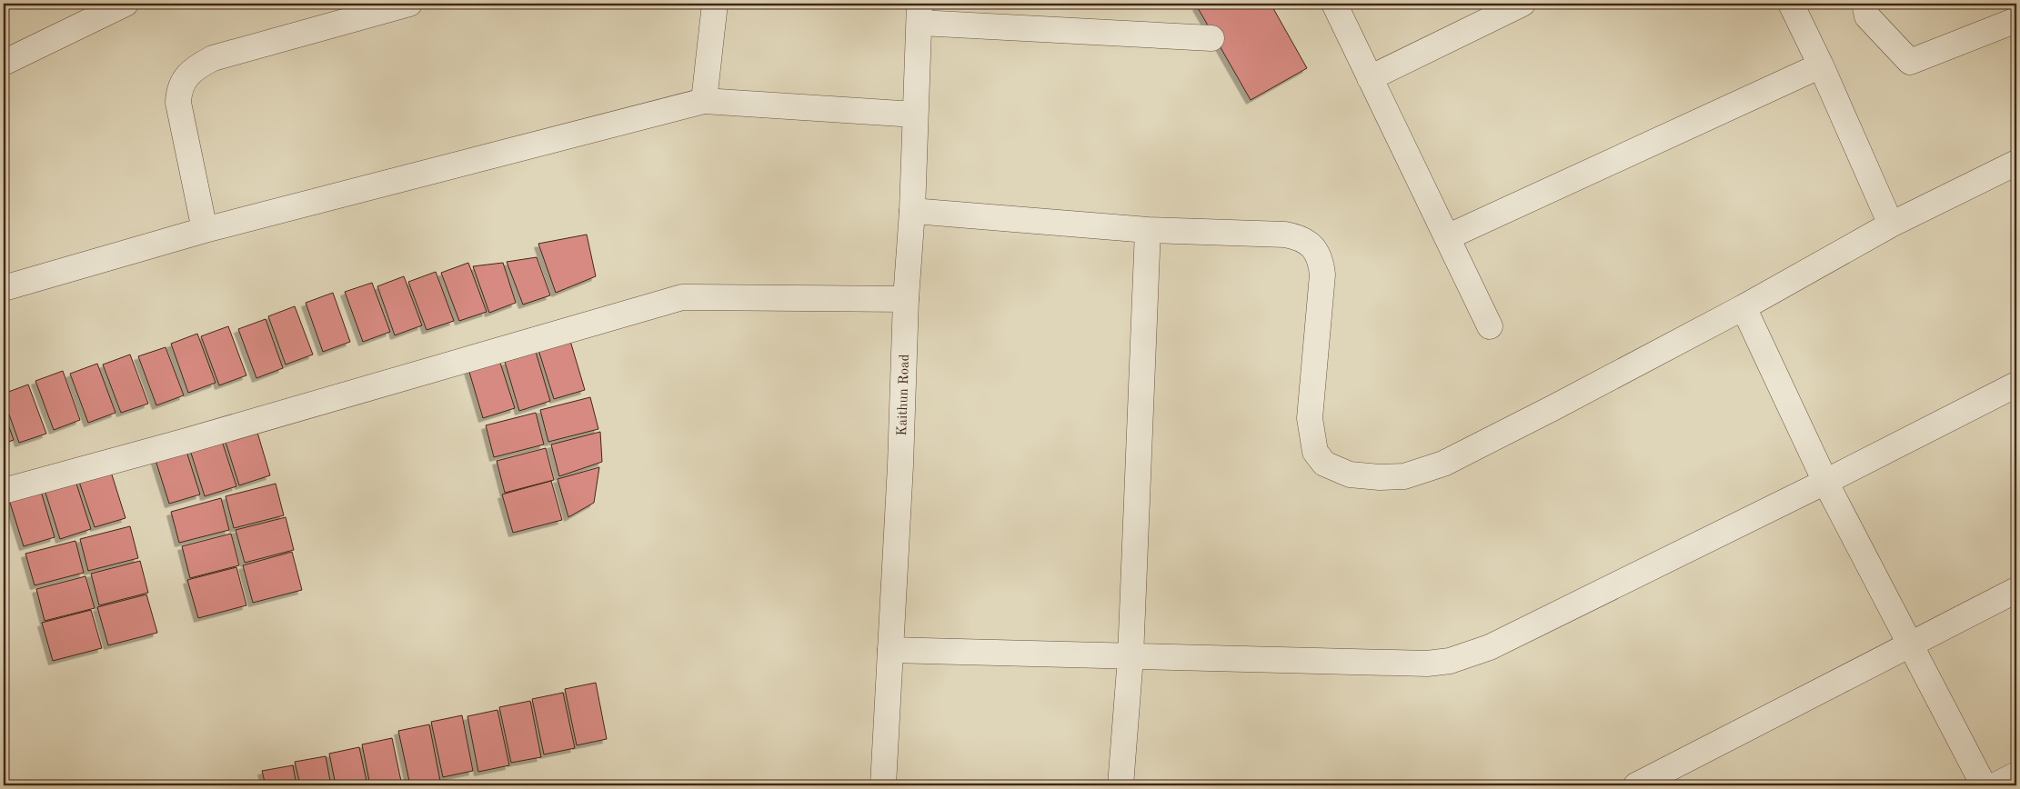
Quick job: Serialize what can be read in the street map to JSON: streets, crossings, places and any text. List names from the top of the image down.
{
  "streets": {
    "street": ["Kaithun Road"]
  }
}
